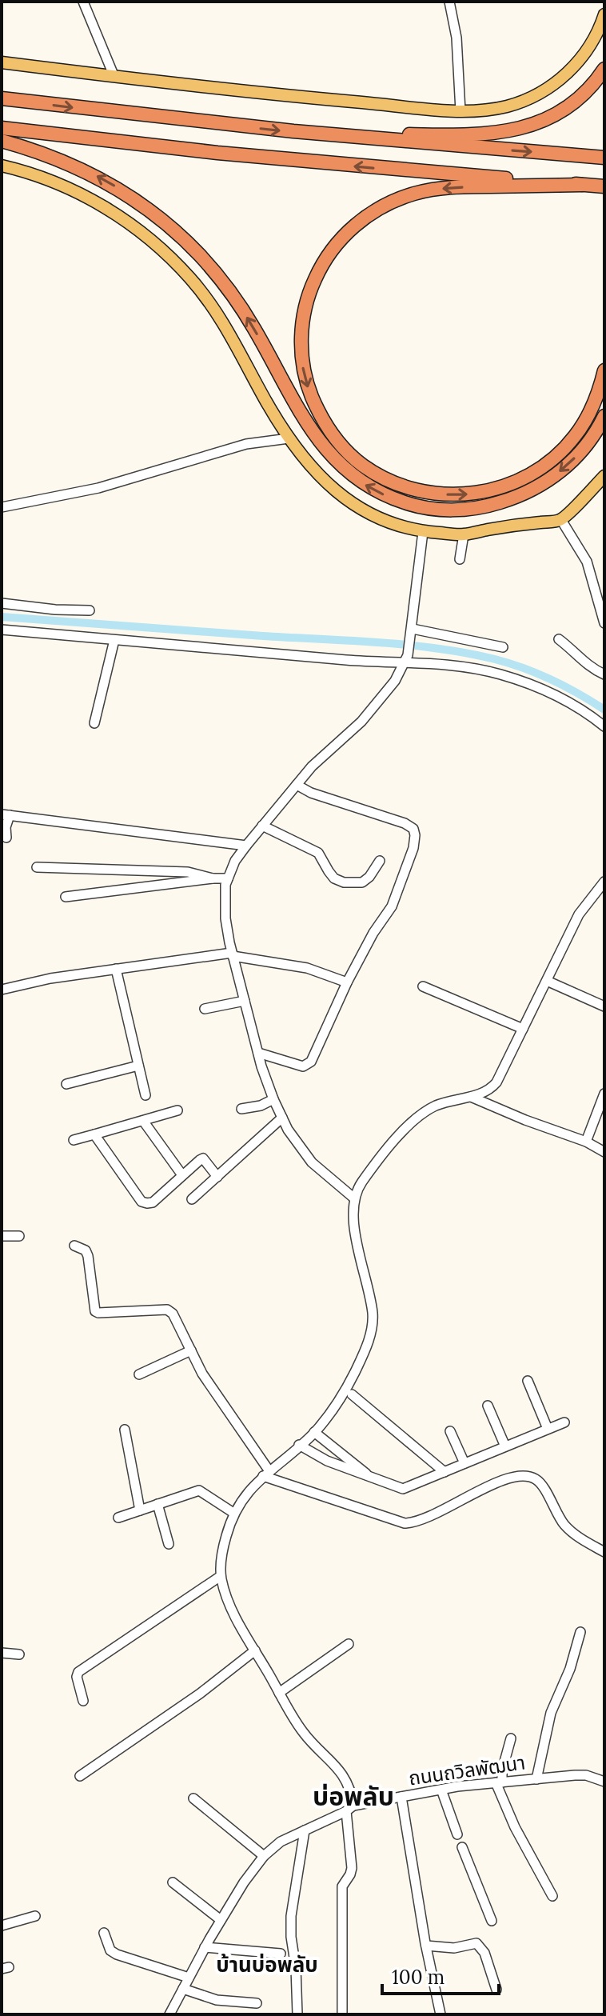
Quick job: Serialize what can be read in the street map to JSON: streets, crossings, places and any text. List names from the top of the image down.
{
  "streets": {
    "street": ["ถนนถวิลพัฒนา"]
  },
  "districts": ["บ่อพลับ", "บ้านบ่อพลับ"],
  "scale_bar": "100 m"
}
